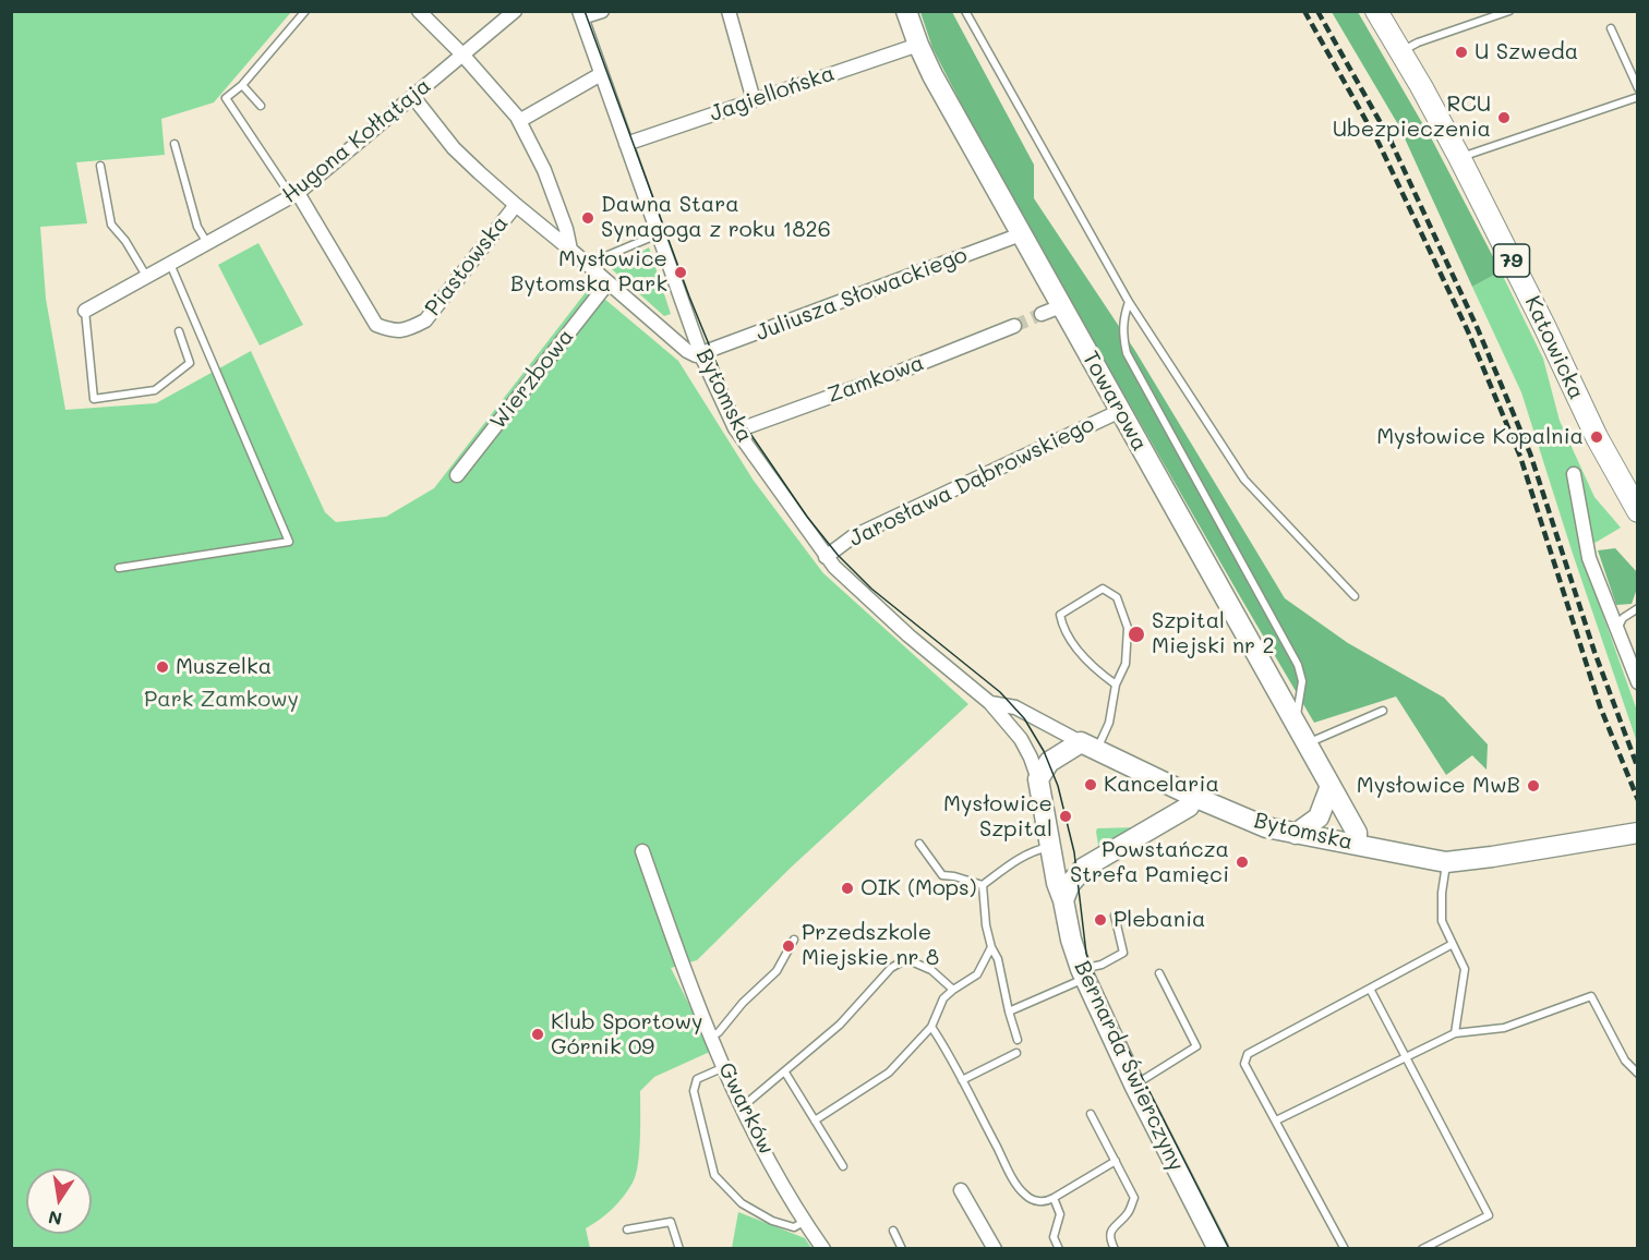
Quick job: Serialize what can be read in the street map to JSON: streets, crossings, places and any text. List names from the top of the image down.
{
  "streets": {
    "main road": ["79", "Katowicka"],
    "street": [
      "Jagiellońska",
      "Hugona Kołłątaja",
      "Piastowska",
      "Juliusza Słowackiego",
      "Wierzbowa",
      "Zamkowa",
      "Bytomska",
      "Towarowa",
      "Jarosława Dąbrowskiego",
      "Bernarda Świerczyny",
      "Gwarków"
    ]
  },
  "crossings": [
    ["Jagiellońska", "Bytomska"],
    ["Jagiellońska", "Towarowa"],
    ["Hugona Kołłątaja", "Piastowska"],
    ["Juliusza Słowackiego", "Bytomska"],
    ["Juliusza Słowackiego", "Towarowa"],
    ["Zamkowa", "Bytomska"],
    ["Bytomska", "Towarowa"],
    ["Bytomska", "Jarosława Dąbrowskiego"],
    ["Bytomska", "Bernarda Świerczyny"],
    ["Towarowa", "Jarosława Dąbrowskiego"]
  ],
  "parks": ["Park Zamkowy"],
  "places": [
    "U Szweda",
    "RCU Ubezpieczenia",
    "Dawna Stara Synagoga z roku 1826",
    "Mysłowice Bytomska Park",
    "Mysłowice Kopalnia",
    "Szpital Miejski nr 2",
    "Muszelka",
    "Kancelaria",
    "Mysłowice MwB",
    "Mysłowice Szpital",
    "Powstańcza Strefa Pamięci",
    "OIK (Mops)",
    "Plebania",
    "Przedszkole Miejskie nr 8",
    "Klub Sportowy Górnik 09"
  ],
  "north": "bottom"
}
